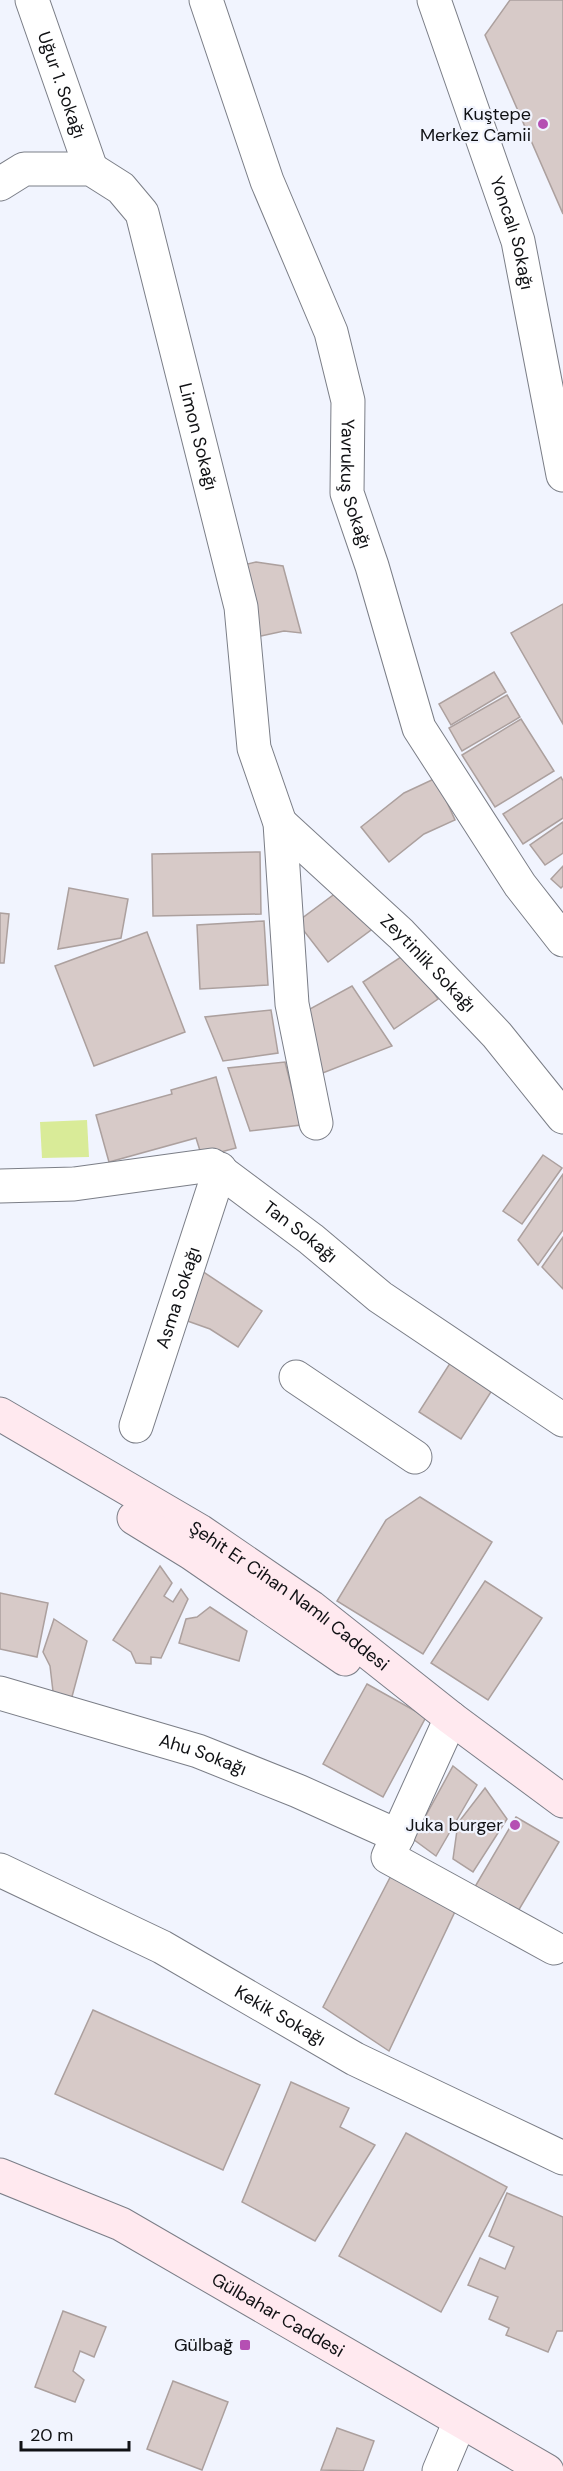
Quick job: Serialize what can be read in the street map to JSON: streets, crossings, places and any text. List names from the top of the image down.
{
  "streets": {
    "street": [
      "Uğur 1. Sokağı",
      "Yoncalı Sokağı",
      "Limon Sokağı",
      "Yavrukuş Sokağı",
      "Zeytinlik Sokağı",
      "Tan Sokağı",
      "Asma Sokağı",
      "Şehit Er Cihan Namlı Caddesi",
      "Ahu Sokağı",
      "Kekik Sokağı",
      "Gülbahar Caddesi"
    ]
  },
  "crossings": [
    ["Uğur 1. Sokağı", "Limon Sokağı"],
    ["Limon Sokağı", "Zeytinlik Sokağı"],
    ["Tan Sokağı", "Asma Sokağı"]
  ],
  "places": {
    "other": ["Kuştepe Merkez Camii", "Juka burger"],
    "transit": ["Gülbağ"]
  },
  "scale_bar": "20 m"
}
